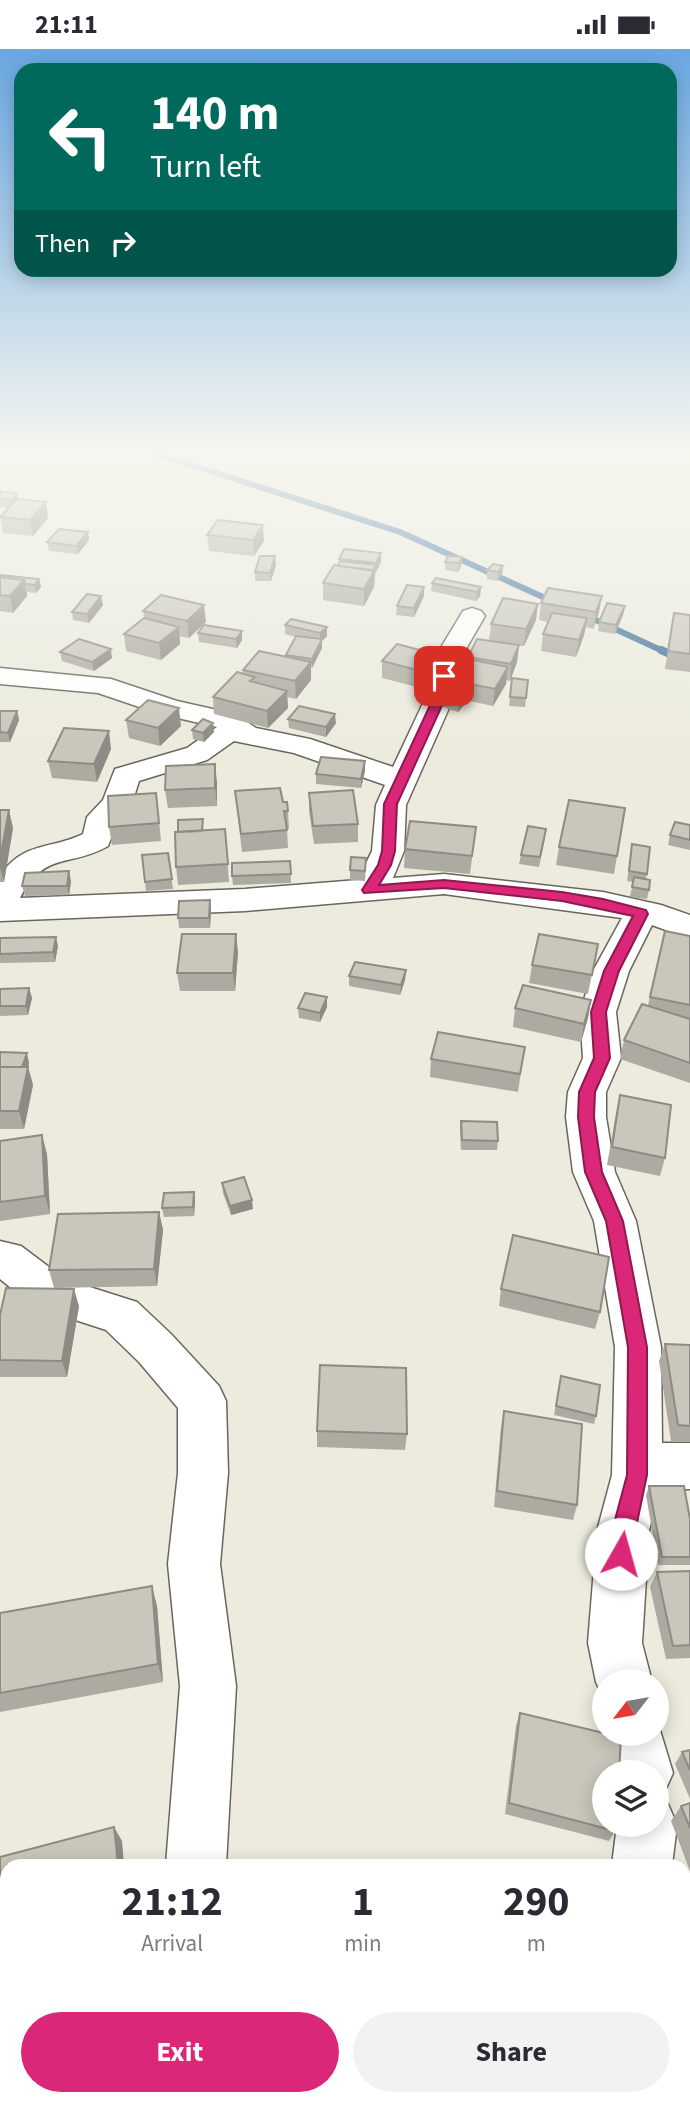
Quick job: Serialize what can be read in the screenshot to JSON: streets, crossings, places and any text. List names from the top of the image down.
{
  "north": "bottom left",
  "page": {
    "status": "21:11",
    "turn": ["140 m", "Turn left"],
    "then": "Then",
    "eta": [
      "21:12",
      "Arrival",
      "1",
      "min",
      "290",
      "m"
    ],
    "buttons": ["Exit", "Share"]
  }
}
